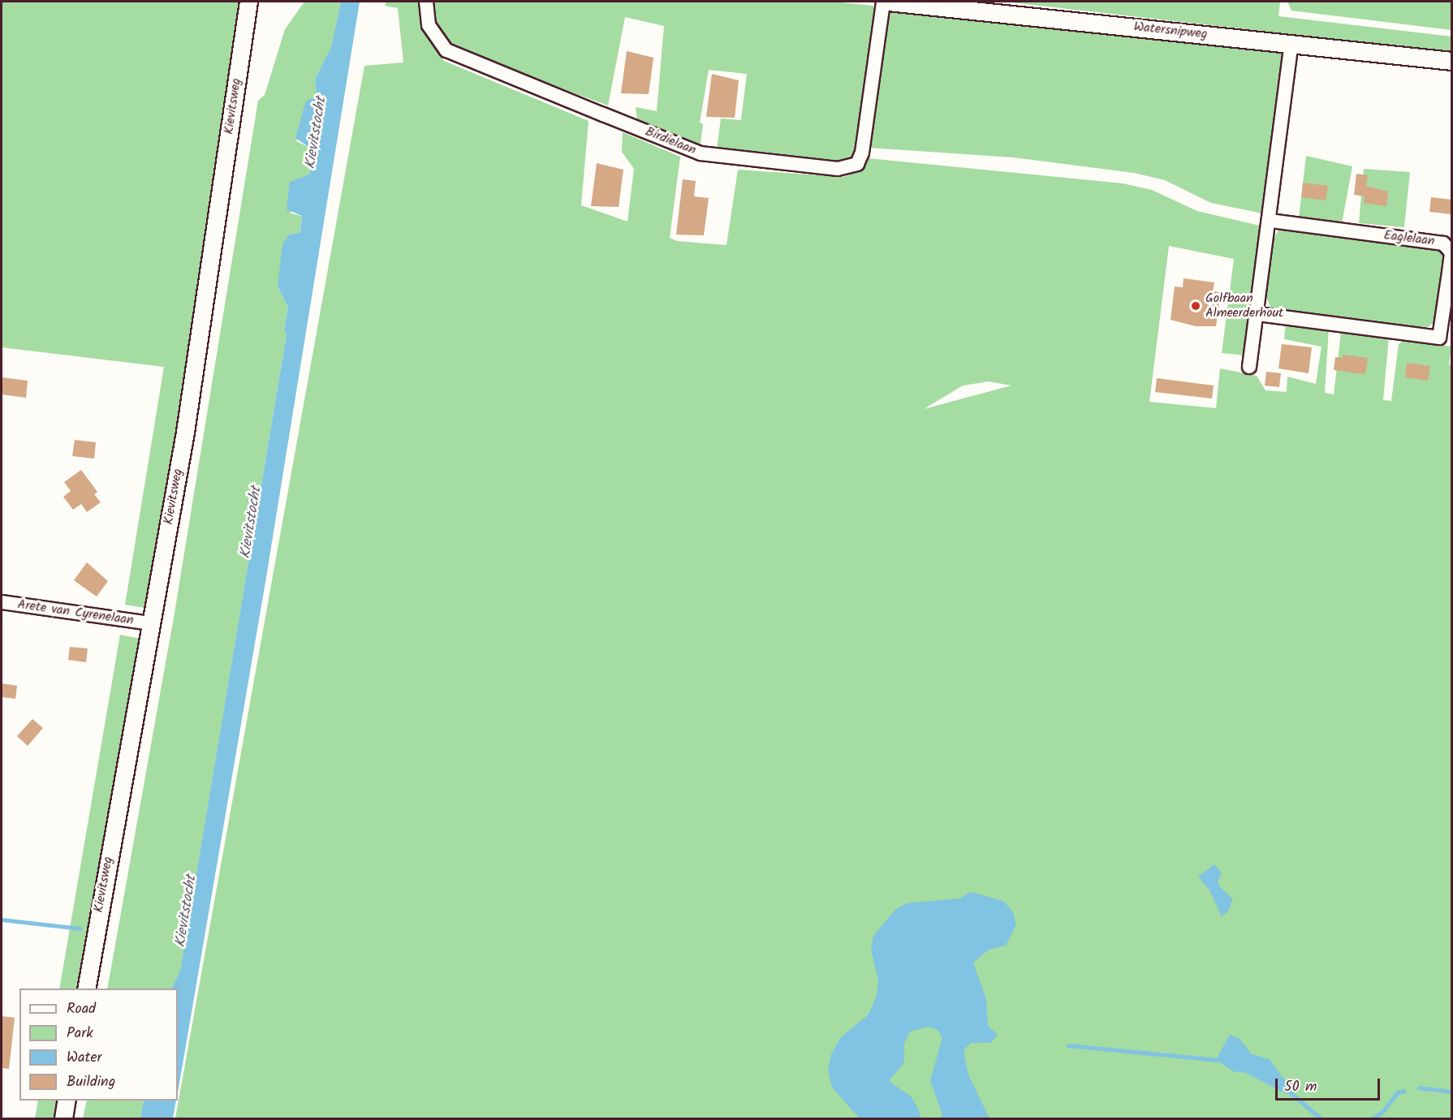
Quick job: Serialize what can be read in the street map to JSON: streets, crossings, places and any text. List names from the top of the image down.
{
  "streets": {
    "street": [
      "Watersnipweg",
      "Kievitsweg",
      "Birdielaan",
      "Eaglelaan",
      "Arete van Cyrenelaan"
    ]
  },
  "crossings": [
    ["Kievitsweg", "Arete van Cyrenelaan"]
  ],
  "water": ["Kievitstocht"],
  "places": ["Golfbaan Almeerderhout"],
  "legend": [
    "Road",
    "Park",
    "Water",
    "Building"
  ],
  "scale_bar": "50 m"
}
